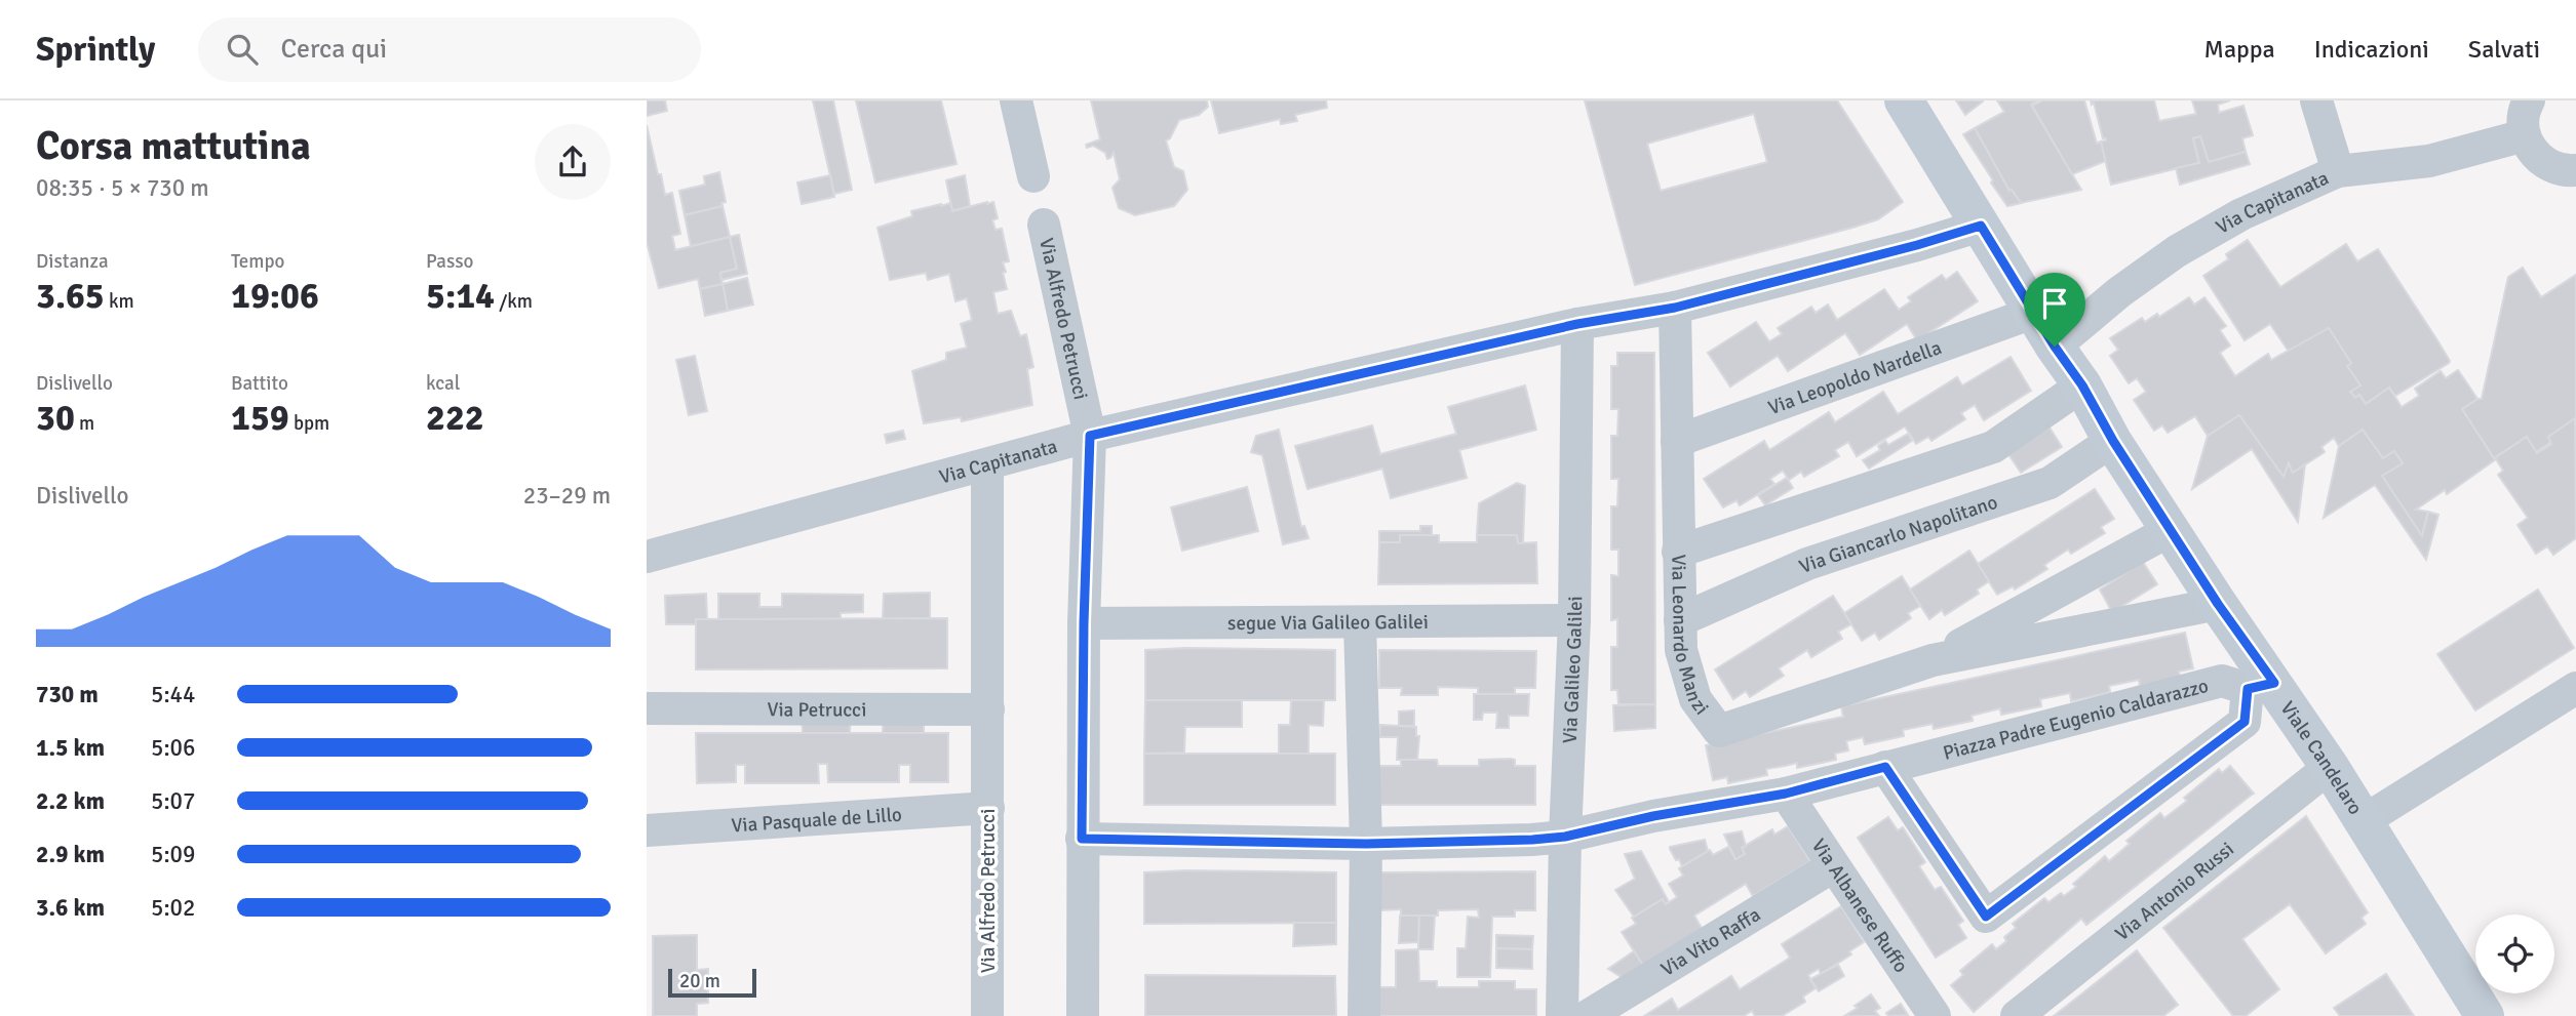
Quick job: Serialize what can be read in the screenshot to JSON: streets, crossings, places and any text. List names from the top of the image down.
{
  "streets": {
    "main road": ["Viale Candelaro"],
    "street": [
      "Via Capitanata",
      "Via Alfredo Petrucci",
      "Via Leopoldo Nardella",
      "Via Giancarlo Napolitano",
      "segue Via Galileo Galilei",
      "Via Leonardo Manzi",
      "Via Galileo Galilei",
      "Via Petrucci",
      "Piazza Padre Eugenio Caldarazzo",
      "Via Pasquale de Lillo",
      "Via Antonio Russi",
      "Via Albanese Ruffo",
      "Via Vito Raffa"
    ]
  },
  "crossings": [
    ["Via Capitanata", "Via Alfredo Petrucci"],
    ["Via Capitanata", "Via Leonardo Manzi"],
    ["Via Capitanata", "Via Galileo Galilei"],
    ["Via Capitanata", "Viale Candelaro"],
    ["Via Alfredo Petrucci", "segue Via Galileo Galilei"],
    ["Via Alfredo Petrucci", "Via Petrucci"],
    ["Via Alfredo Petrucci", "Via Pasquale de Lillo"],
    ["Via Leopoldo Nardella", "Via Leonardo Manzi"],
    ["Via Leopoldo Nardella", "Viale Candelaro"],
    ["Via Giancarlo Napolitano", "Via Leonardo Manzi"],
    ["Via Giancarlo Napolitano", "Viale Candelaro"],
    ["segue Via Galileo Galilei", "Via Galileo Galilei"],
    ["Via Leonardo Manzi", "Viale Candelaro"],
    ["Piazza Padre Eugenio Caldarazzo", "Viale Candelaro"],
    ["Viale Candelaro", "Via Antonio Russi"],
    ["Via Albanese Ruffo", "Via Vito Raffa"]
  ],
  "scale_bar": "20 m",
  "page": {
    "header": "Sprintly",
    "search": "Cerca qui",
    "nav": ["Mappa", "Indicazioni", "Salvati"],
    "heading": ["Corsa mattutina", "08:35 · 5 × 730 m"],
    "stats": [
      ["Distanza", "3.65 km"],
      ["Tempo", "19:06"],
      ["Passo", "5:14 /km"],
      ["Dislivello", "30 m"],
      ["Battito", "159 bpm"],
      ["kcal", "222"]
    ],
    "chart": ["Dislivello", "23–29 m"],
    "list": [
      {
        "name": "730 m",
        "note": "5:44"
      },
      {
        "name": "1.5 km",
        "note": "5:06"
      },
      {
        "name": "2.2 km",
        "note": "5:07"
      },
      {
        "name": "2.9 km",
        "note": "5:09"
      },
      {
        "name": "3.6 km",
        "note": "5:02"
      }
    ],
    "scale": "20 m"
  }
}
